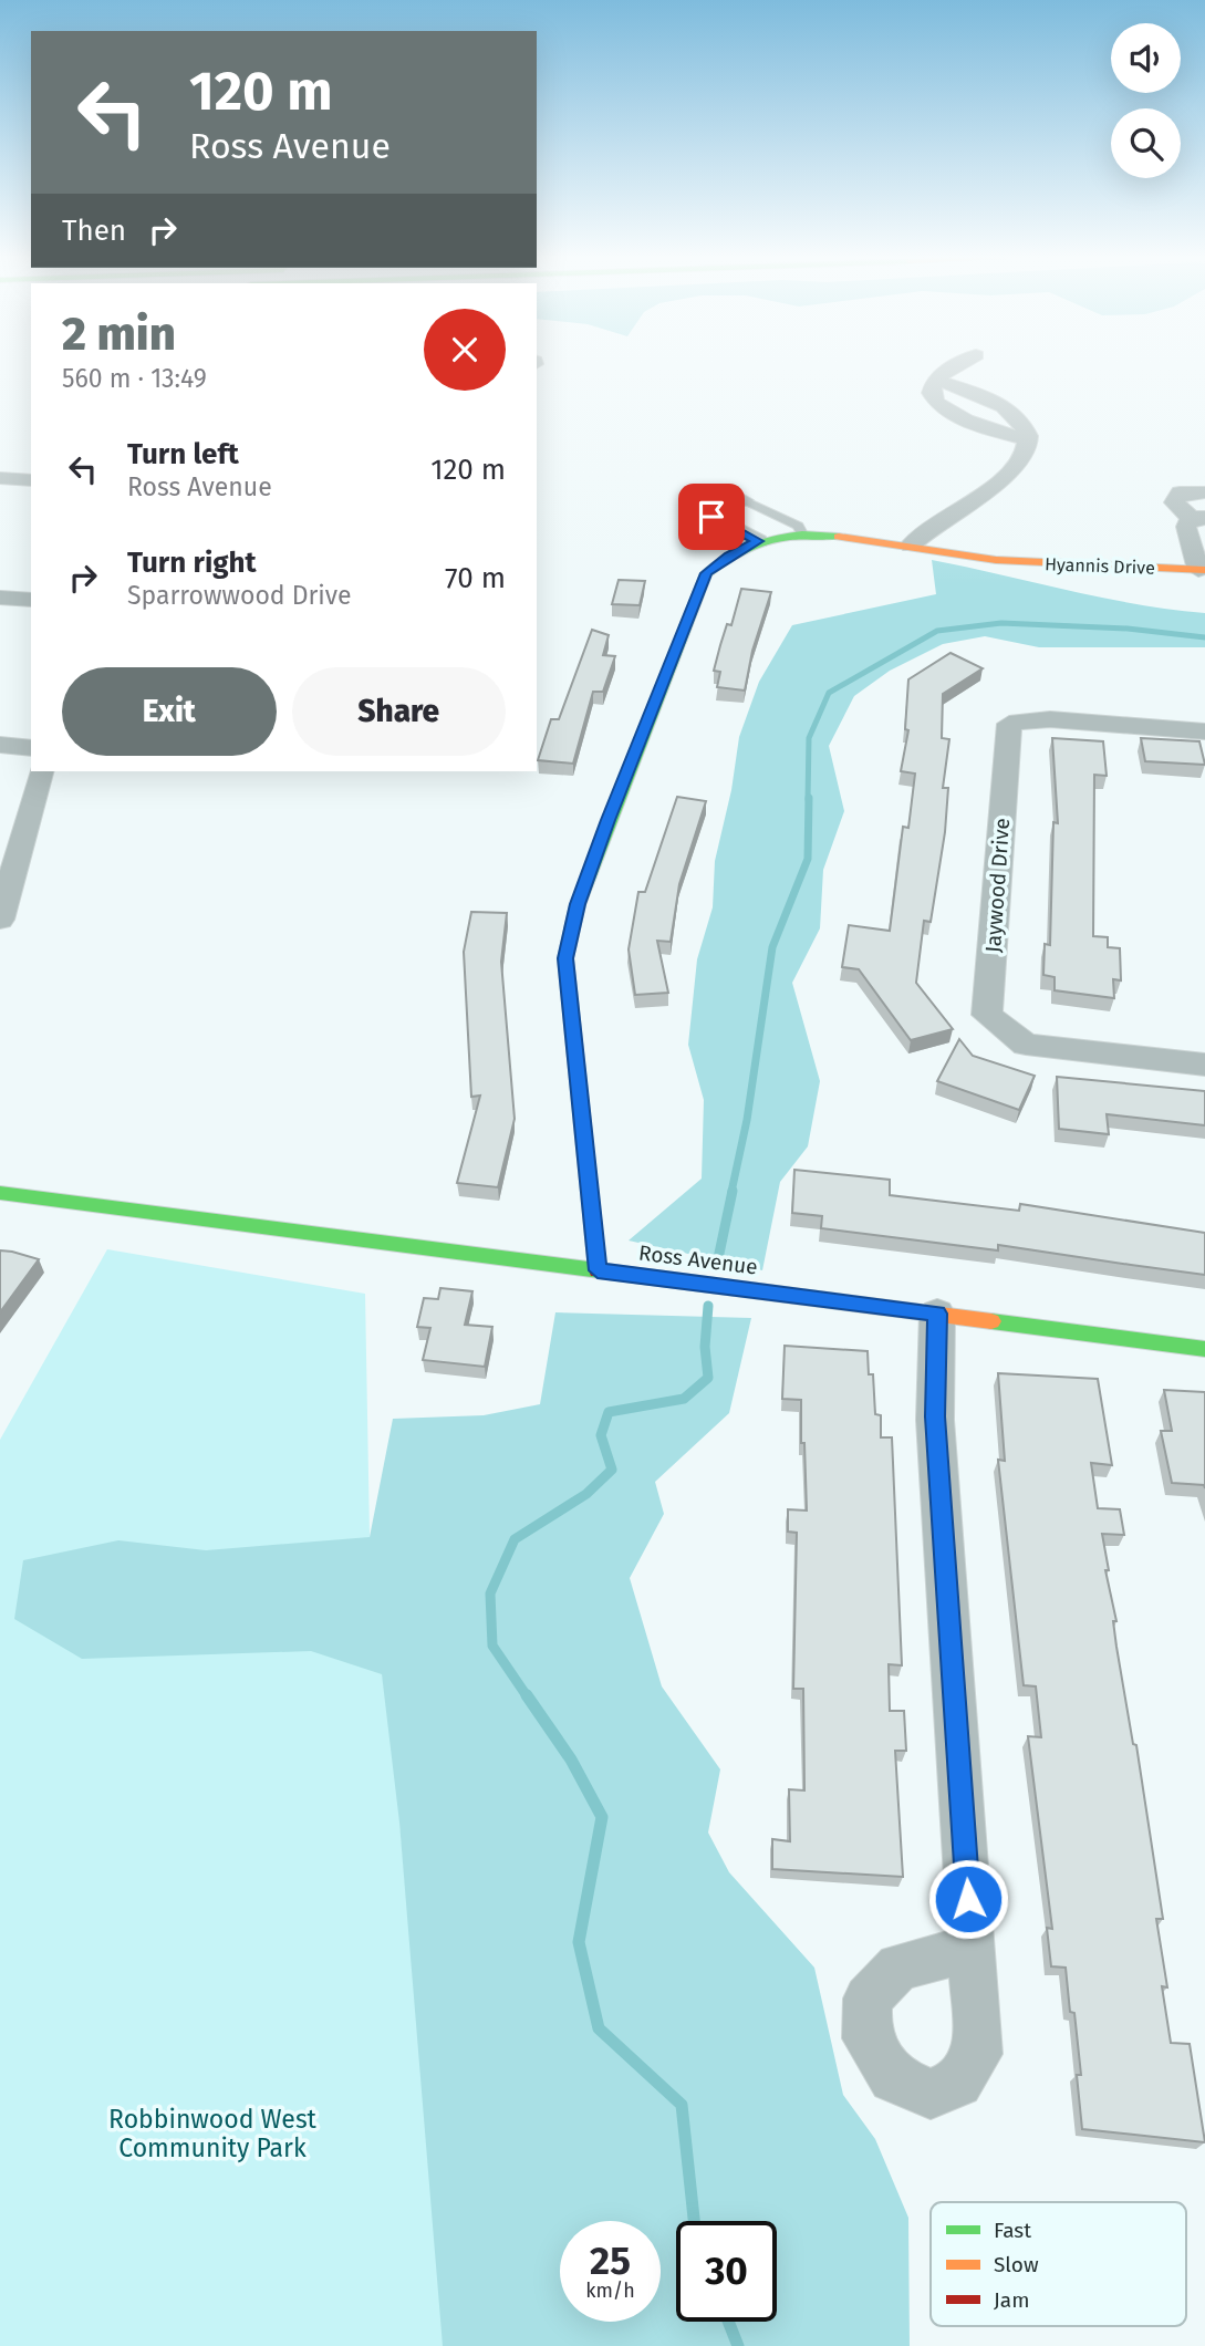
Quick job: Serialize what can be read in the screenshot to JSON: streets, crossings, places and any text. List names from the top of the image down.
{
  "streets": {
    "main road": ["Hyannis Drive", "Ross Avenue"],
    "street": ["Jaywood Drive"]
  },
  "parks": ["Robbinwood West Community Park"],
  "legend": ["Fast", "Slow", "Jam"],
  "page": {
    "turn": ["120 m", "Ross Avenue"],
    "then": "Then",
    "heading": ["2 min", "560 m · 13:49"],
    "list": [
      {
        "name": "Turn left",
        "note": "Ross Avenue",
        "value": "120 m"
      },
      {
        "name": "Turn right",
        "note": "Sparrowwood Drive",
        "value": "70 m"
      }
    ],
    "buttons": ["Exit", "Share"],
    "speed": "25 km/h",
    "limit": "30"
  }
}
